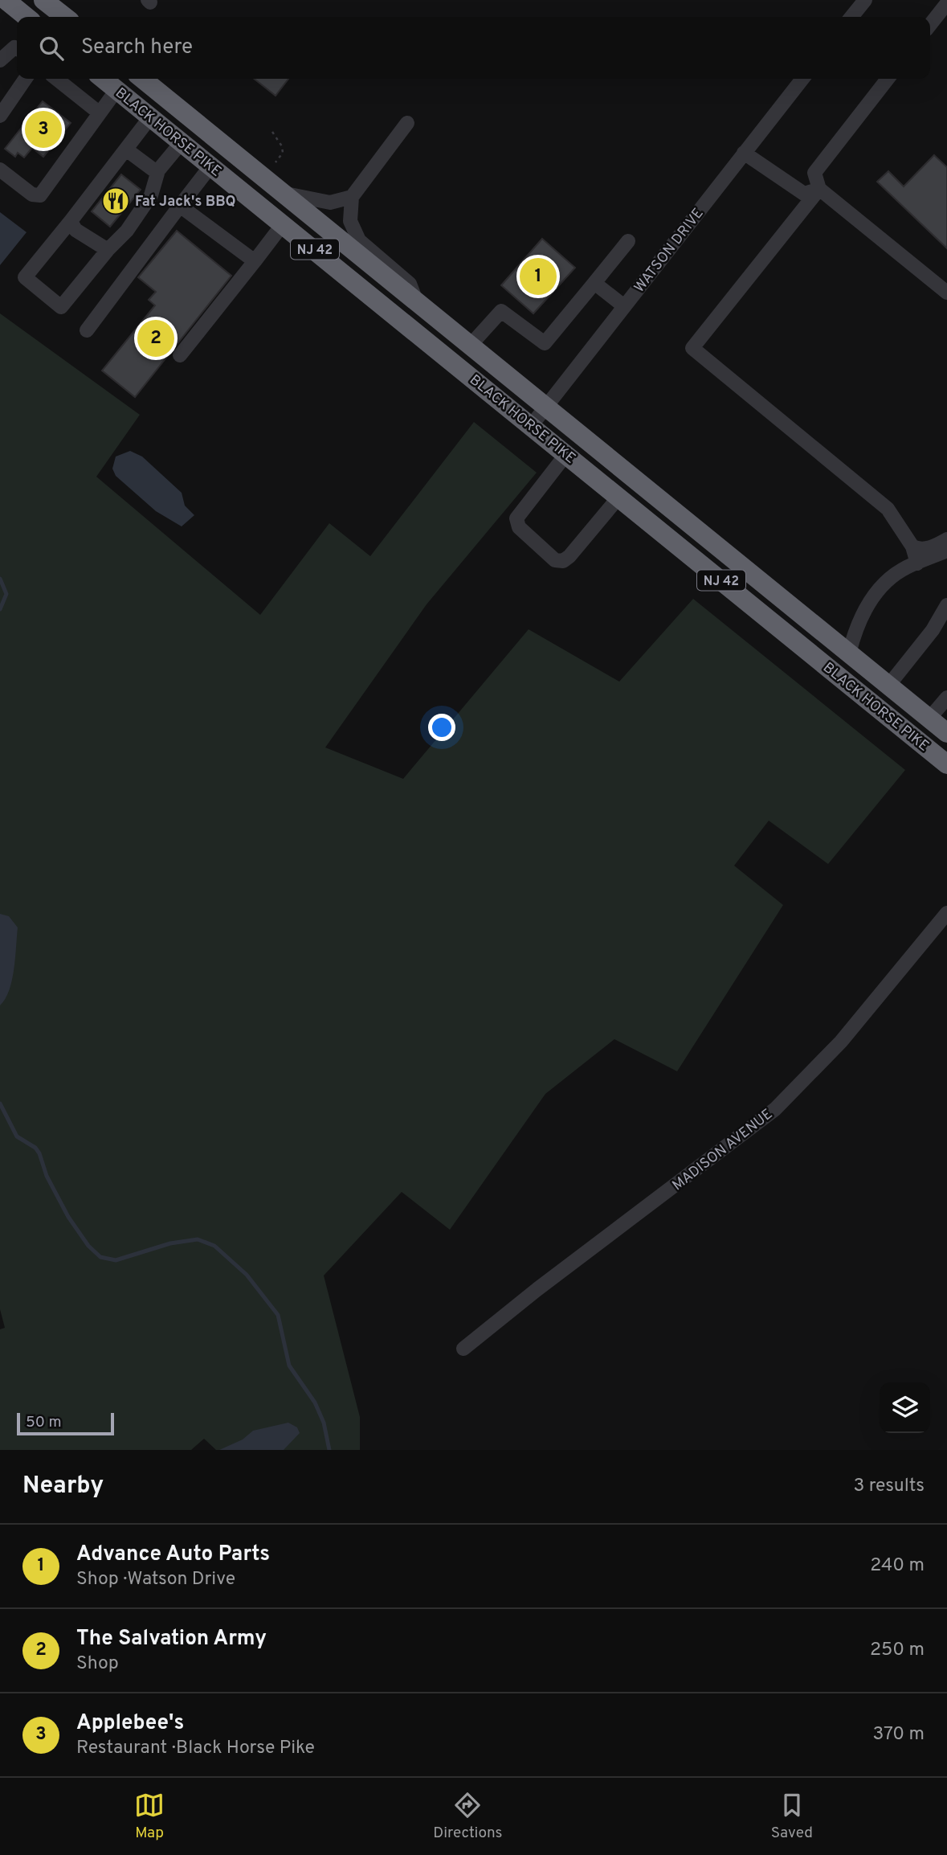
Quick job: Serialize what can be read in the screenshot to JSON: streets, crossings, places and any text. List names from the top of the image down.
{
  "streets": {
    "highway": ["BLACK HORSE PIKE", "NJ 42"],
    "street": ["WATSON DRIVE", "MADISON AVENUE"]
  },
  "crossings": [
    ["BLACK HORSE PIKE", "WATSON DRIVE"]
  ],
  "places": {
    "restaurant": ["Fat Jack's BBQ"]
  },
  "scale_bar": "50 m",
  "page": {
    "search": "Search here",
    "pins": ["3", "1", "2"],
    "scale": "50 m",
    "heading": ["Nearby", "3 results"],
    "list": [
      {
        "mark": "1",
        "name": "Advance Auto Parts",
        "note": "Shop · Watson Drive",
        "value": "240 m"
      },
      {
        "mark": "2",
        "name": "The Salvation Army",
        "note": "Shop",
        "value": "250 m"
      },
      {
        "mark": "3",
        "name": "Applebee's",
        "note": "Restaurant · Black Horse Pike",
        "value": "370 m"
      }
    ],
    "nav": ["Map", "Directions", "Saved"]
  }
}
